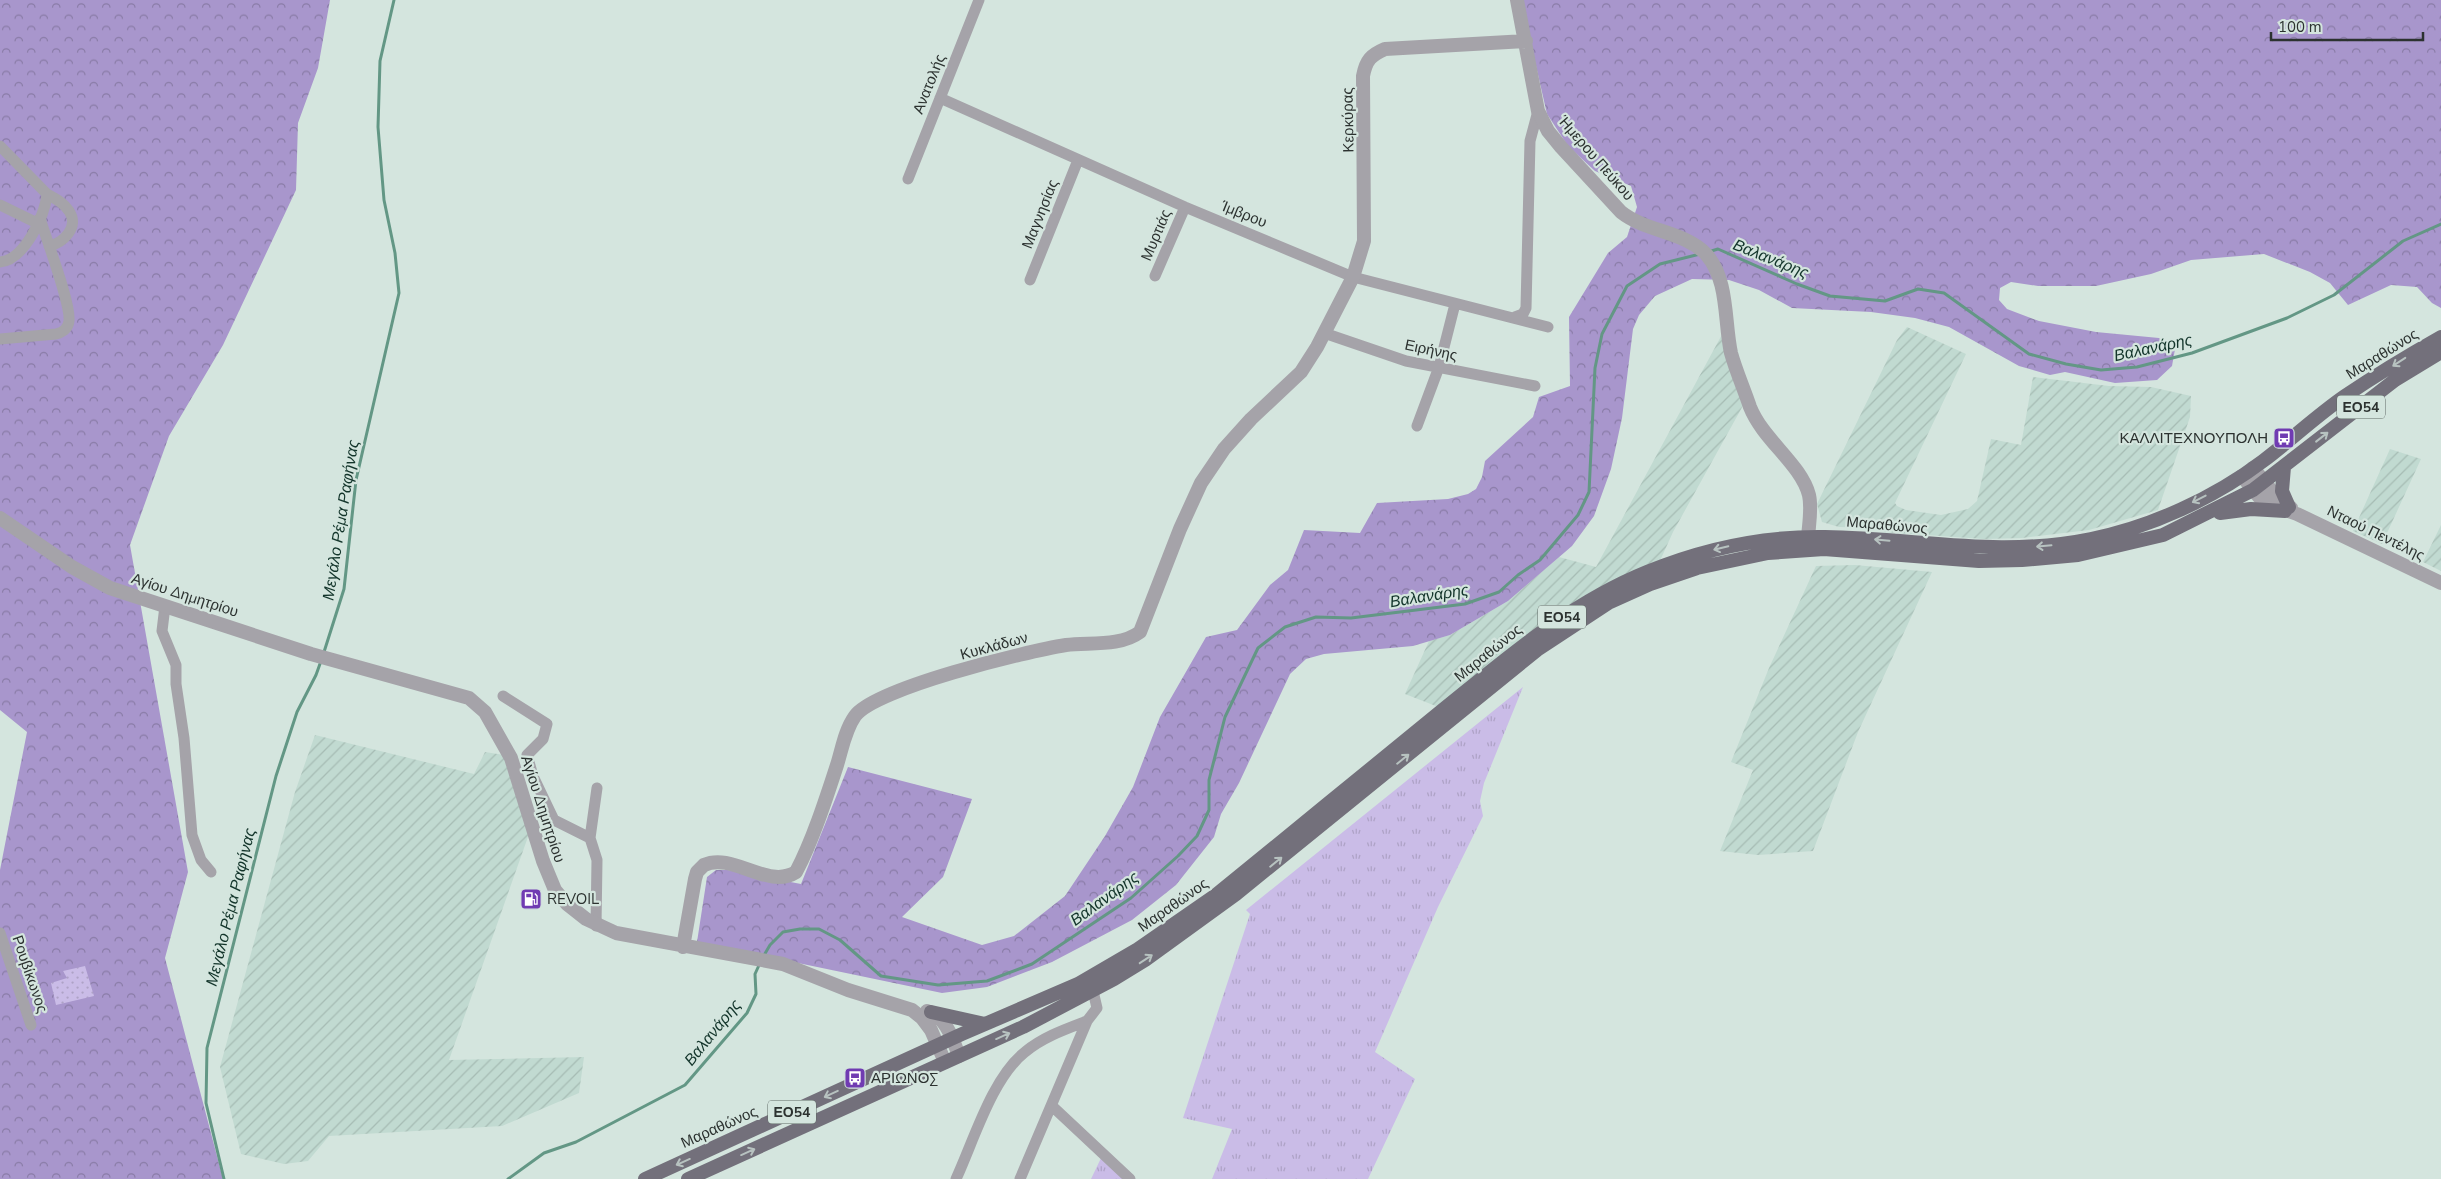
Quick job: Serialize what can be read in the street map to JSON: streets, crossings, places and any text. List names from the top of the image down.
{
  "streets": {
    "main road": ["Μαραθώνος", "ΕΟ54"],
    "street": [
      "Ανατολής",
      "Κερκύρας",
      "Ήμερου Πεύκου",
      "Μαγνησίας",
      "Ίμβρου",
      "Μυρτιάς",
      "Ειρήνης",
      "Νταού Πεντέλης",
      "Αγίου Δημητρίου",
      "Κυκλάδων",
      "Ρουβίκωνος"
    ]
  },
  "crossings": [
    ["Ανατολής", "Ίμβρου"],
    ["Κερκύρας", "Ήμερου Πεύκου"],
    ["Κερκύρας", "Ίμβρου"],
    ["Κερκύρας", "Ειρήνης"],
    ["Κερκύρας", "Κυκλάδων"],
    ["Ήμερου Πεύκου", "Μαραθώνος"],
    ["Μαγνησίας", "Ίμβρου"],
    ["Ίμβρου", "Μυρτιάς"],
    ["Ειρήνης", "Κυκλάδων"],
    ["Μαραθώνος", "Νταού Πεντέλης"],
    ["Μαραθώνος", "Αγίου Δημητρίου"],
    ["Αγίου Δημητρίου", "Κυκλάδων"]
  ],
  "water": ["Βαλανάρης", "Μεγάλο Ρέμα Ραφήνας"],
  "places": {
    "bus stop": ["ΚΑΛΛΙΤΕΧΝΟΥΠΟΛΗ", "ΑΡΙΩΝΟΣ"],
    "fuel station": ["REVOIL"]
  },
  "scale_bar": "100 m"
}
